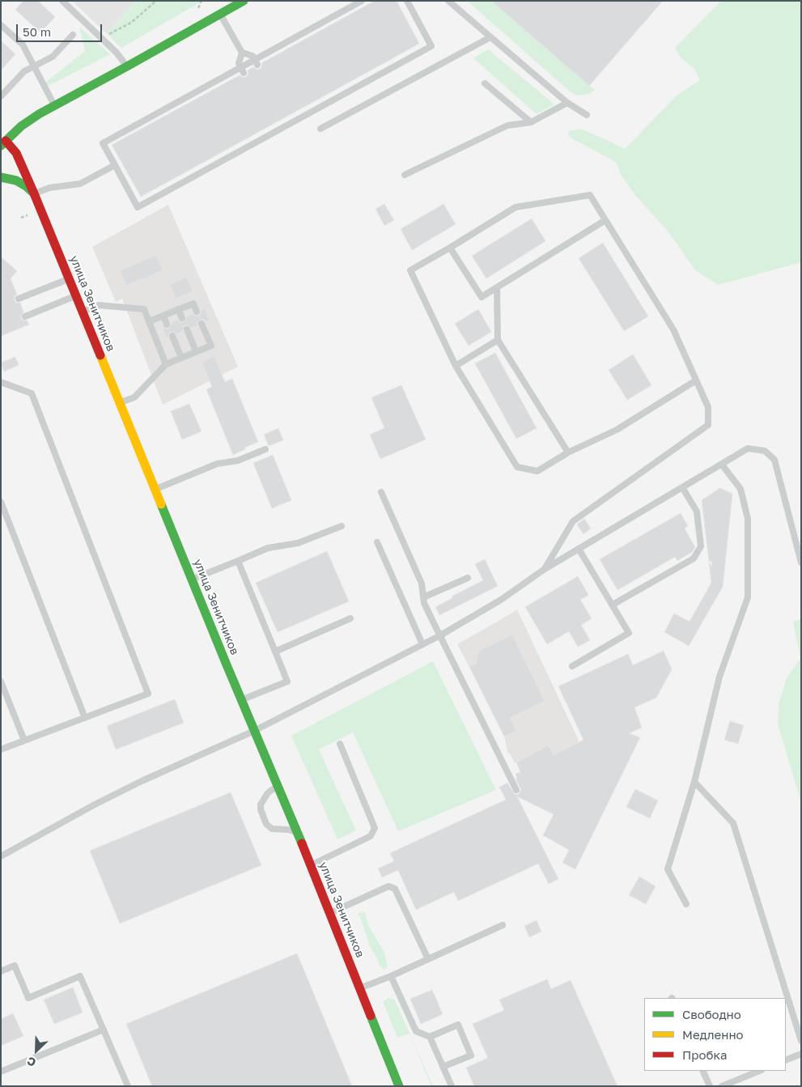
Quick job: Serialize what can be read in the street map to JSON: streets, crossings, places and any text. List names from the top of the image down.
{
  "streets": {
    "street": ["улица Зенитчиков"]
  },
  "legend": ["Свободно", "Медленно", "Пробка"],
  "scale_bar": "50 m",
  "north": "bottom left"
}
